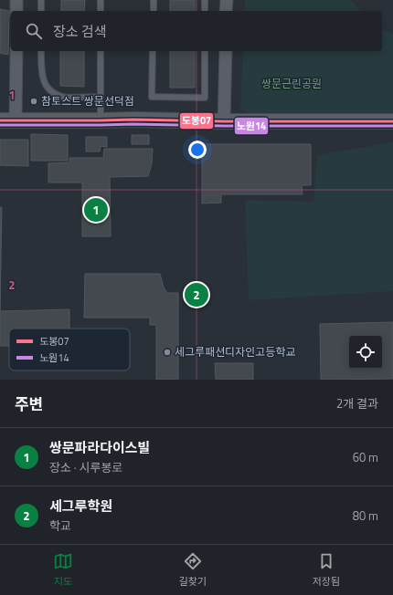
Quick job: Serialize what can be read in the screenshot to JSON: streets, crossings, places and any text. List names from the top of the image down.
{
  "parks": ["쌍문근린공원"],
  "places": ["참토스트 쌍문선덕점", "세그루패션디자인고등학교"],
  "lines": ["transit line 도봉07", "transit line 노원14"],
  "legend": ["도봉07", "노원14"],
  "page": {
    "search": "장소 검색",
    "pins": ["1", "2"],
    "heading": ["주변", "2개 결과"],
    "list": [
      {
        "mark": "1",
        "name": "쌍문파라다이스빌",
        "note": "장소 · 시루봉로",
        "value": "60 m"
      },
      {
        "mark": "2",
        "name": "세그루학원",
        "note": "학교",
        "value": "80 m"
      }
    ],
    "nav": ["지도", "길찾기", "저장됨"]
  },
  "grid": {
    "rows": ["1", "2"]
  }
}
